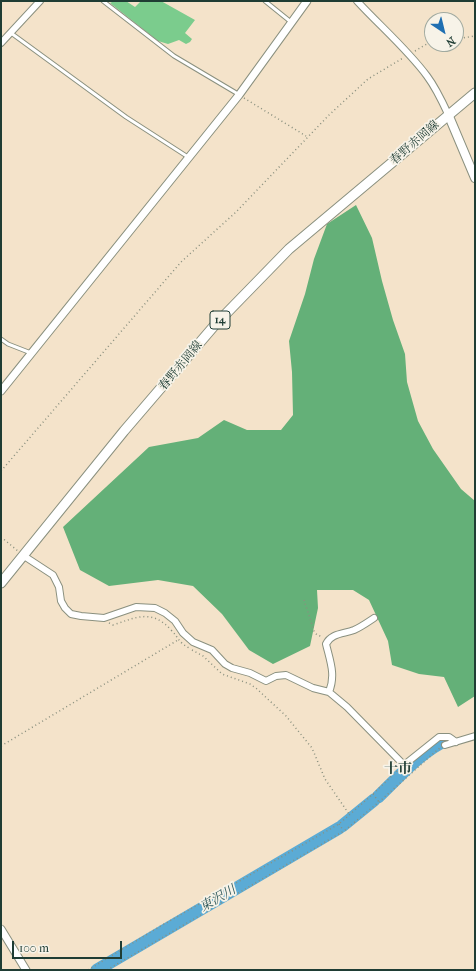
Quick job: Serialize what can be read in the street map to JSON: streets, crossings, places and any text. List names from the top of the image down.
{
  "streets": {
    "main road": ["春野赤岡線", "14"]
  },
  "districts": ["十市"],
  "water": ["東沢川"],
  "scale_bar": "100 m",
  "north": "bottom right"
}
